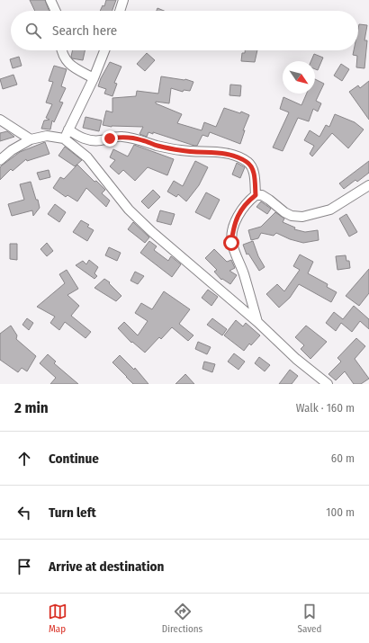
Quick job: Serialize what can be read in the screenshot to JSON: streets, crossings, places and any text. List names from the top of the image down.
{
  "north": "bottom right",
  "page": {
    "search": "Search here",
    "heading": ["2 min", "Walk · 160 m"],
    "list": [
      ["Continue", "60 m"],
      ["Turn left", "100 m"],
      "Arrive at destination"
    ],
    "nav": ["Map", "Directions", "Saved"]
  }
}
